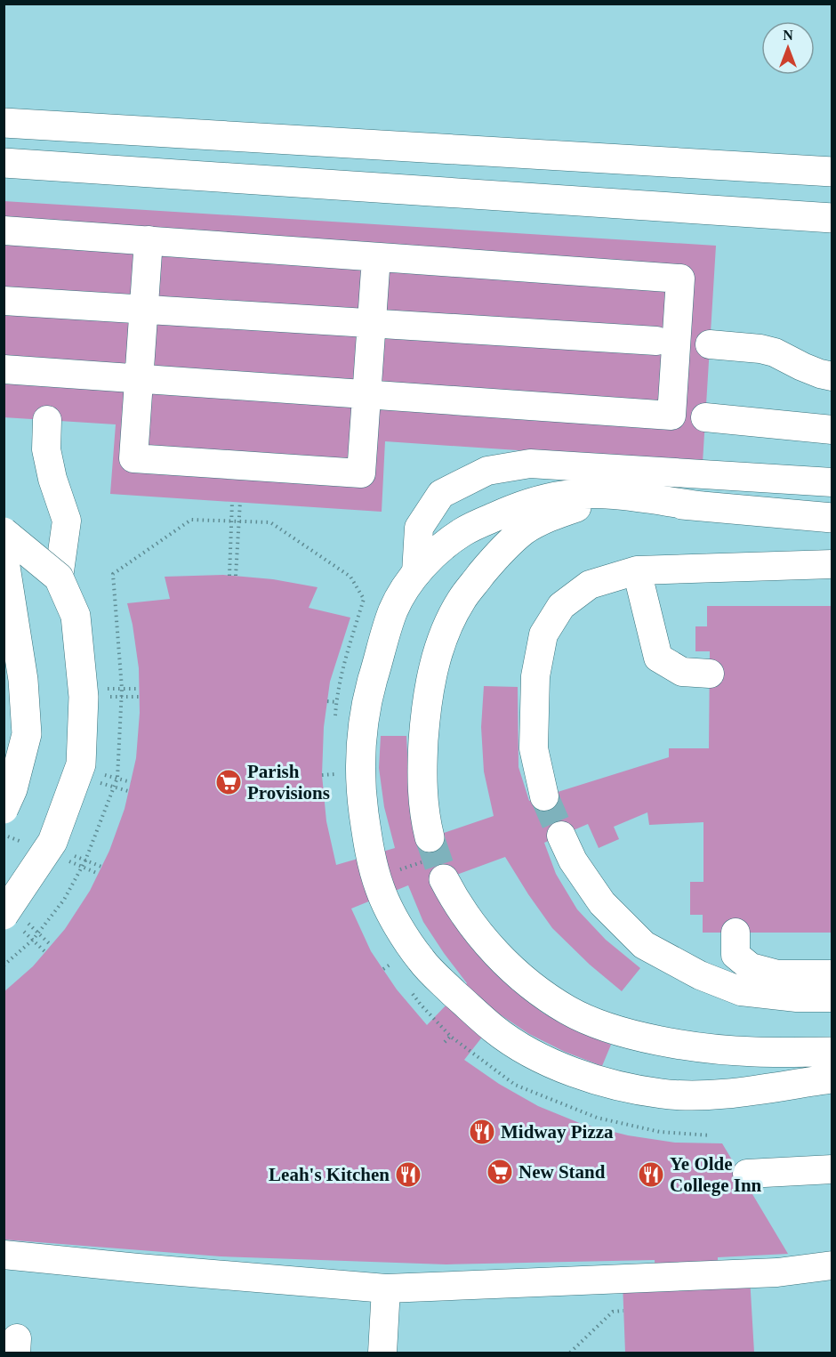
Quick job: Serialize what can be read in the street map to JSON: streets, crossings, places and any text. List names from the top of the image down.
{
  "places": {
    "supermarket": ["Parish Provisions", "New Stand"],
    "restaurant": ["Midway Pizza", "Leah's Kitchen", "Ye Olde College Inn"]
  },
  "north": "top"
}
